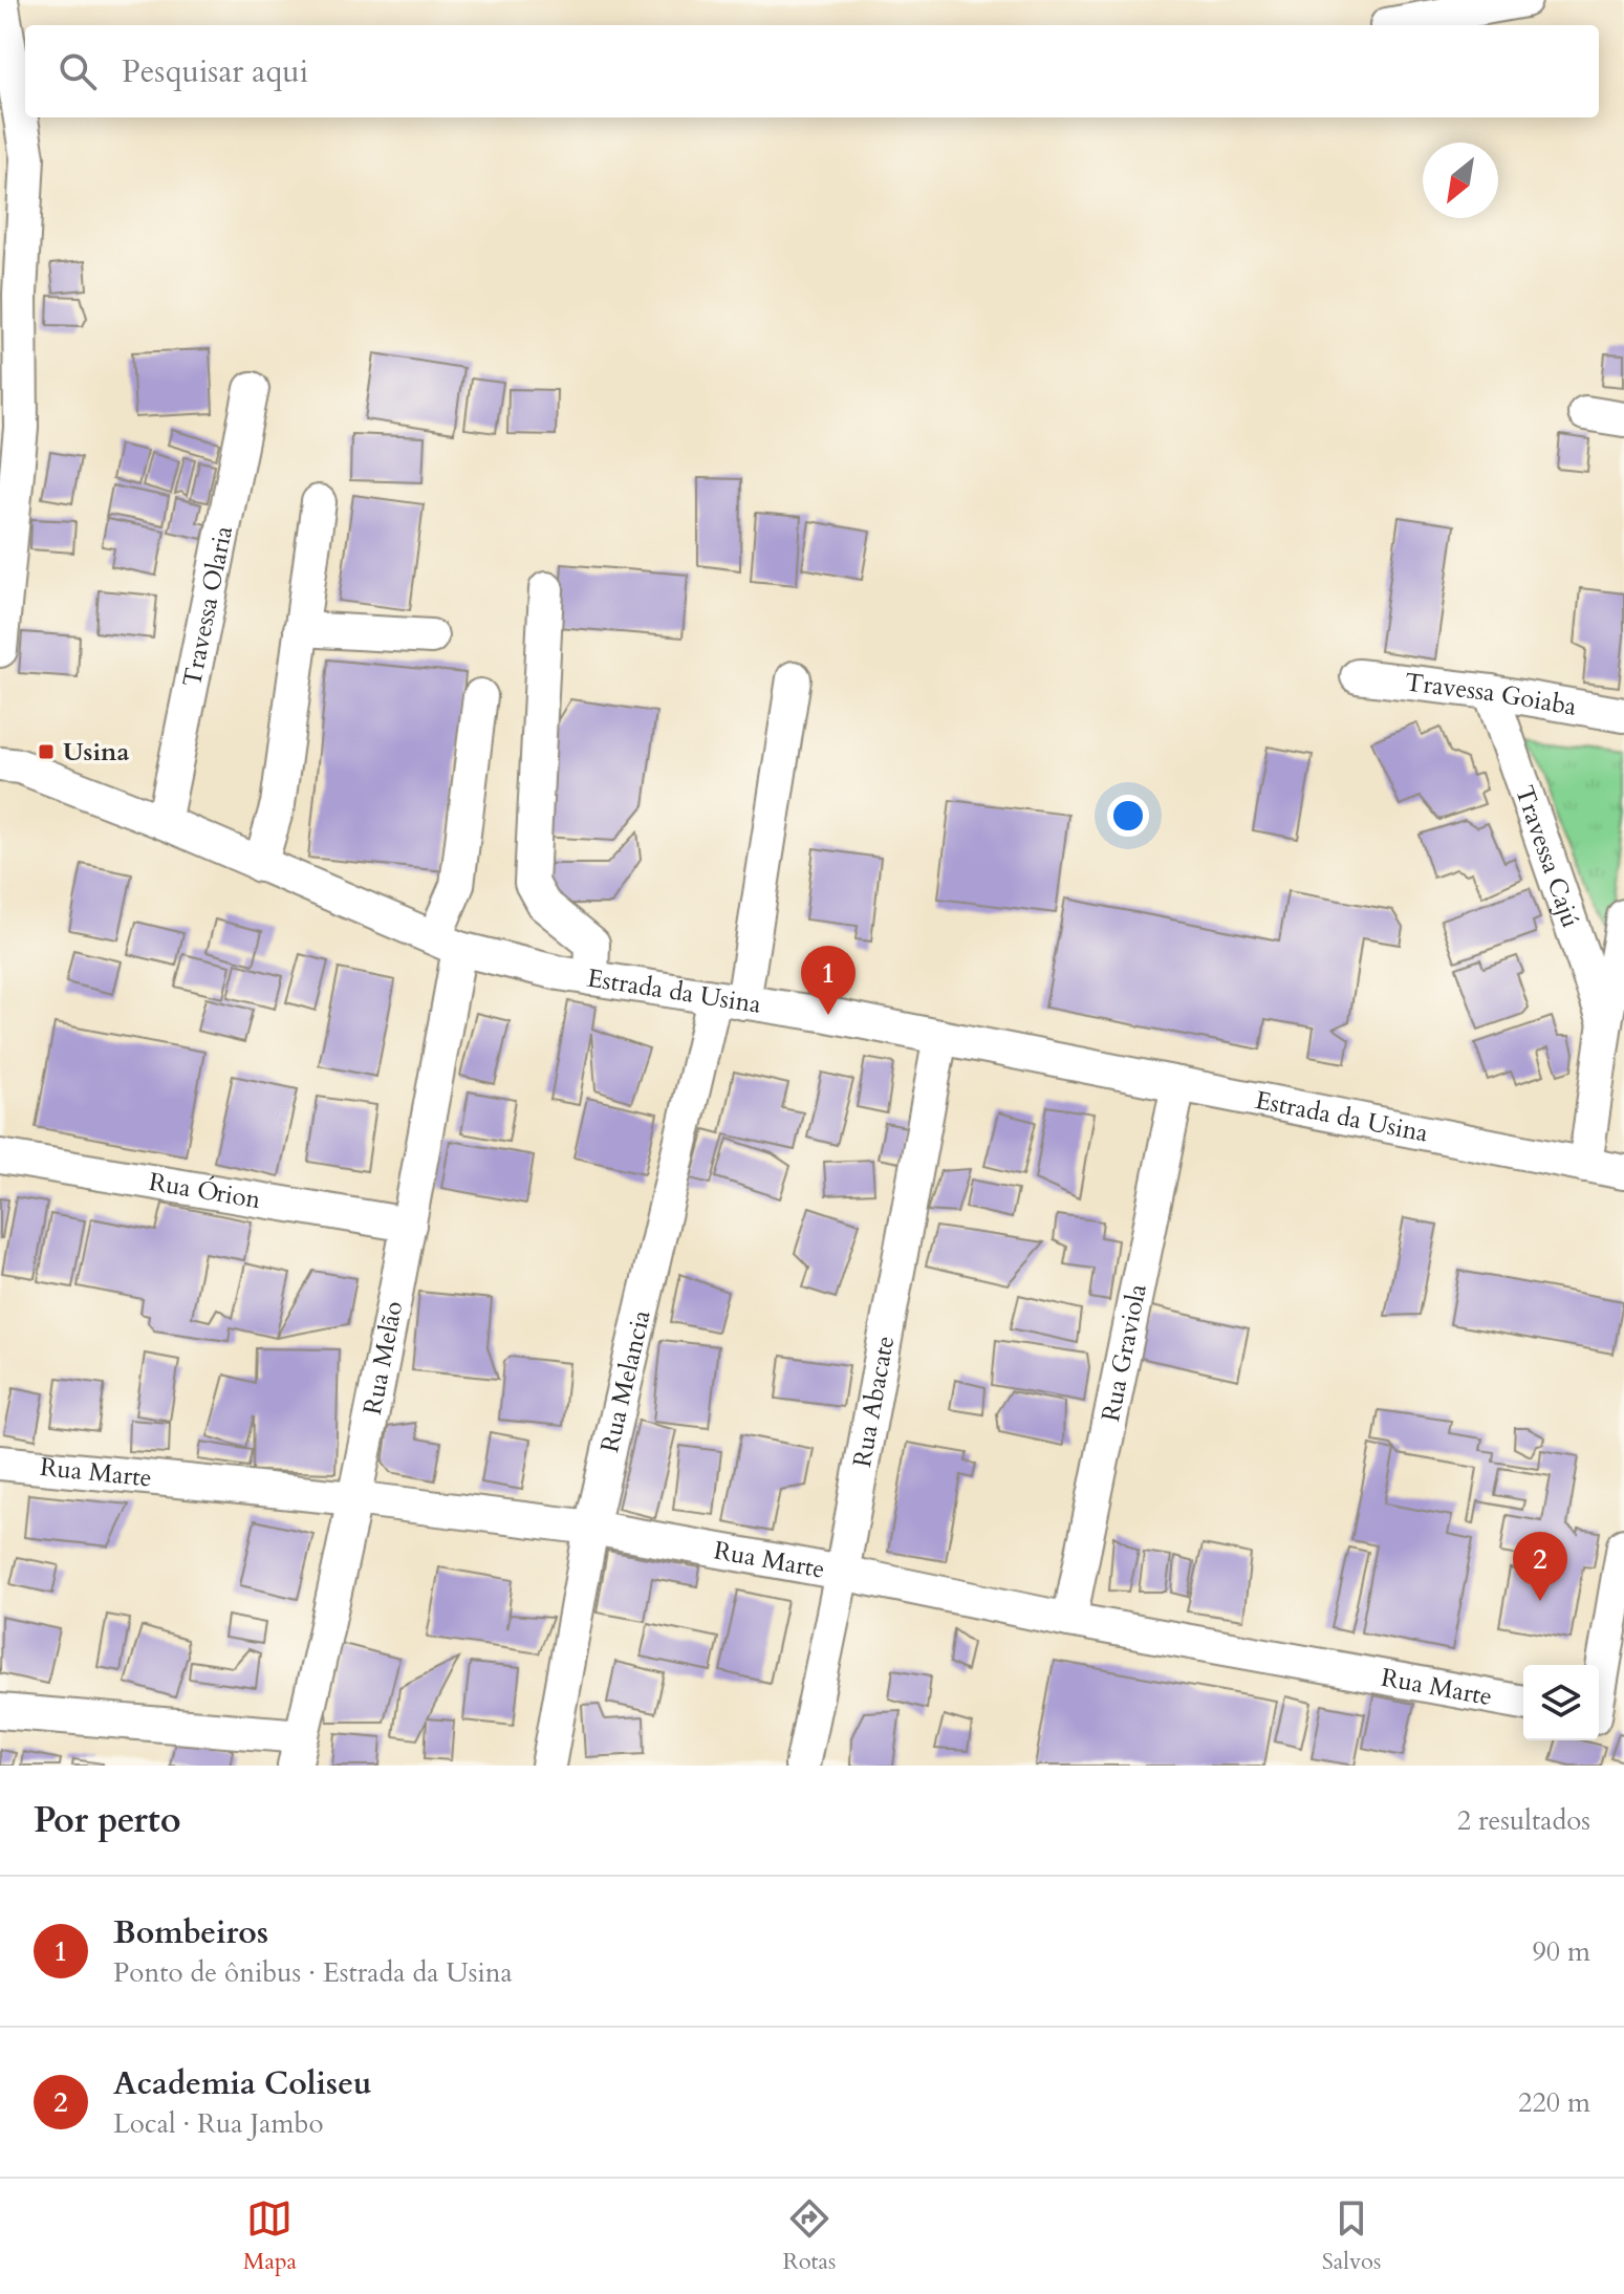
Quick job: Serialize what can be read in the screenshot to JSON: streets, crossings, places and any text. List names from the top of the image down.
{
  "streets": {
    "street": [
      "Travessa Olaria",
      "Travessa Goiaba",
      "Travessa Cajú",
      "Estrada da Usina",
      "Rua Órion",
      "Rua Graviola",
      "Rua Melão",
      "Rua Melancia",
      "Rua Abacate",
      "Rua Marte"
    ]
  },
  "crossings": [
    ["Travessa Olaria", "Estrada da Usina"],
    ["Travessa Goiaba", "Travessa Cajú"],
    ["Estrada da Usina", "Rua Graviola"],
    ["Estrada da Usina", "Rua Melão"],
    ["Estrada da Usina", "Rua Melancia"],
    ["Estrada da Usina", "Rua Abacate"],
    ["Rua Órion", "Rua Melão"],
    ["Rua Graviola", "Rua Marte"],
    ["Rua Melão", "Rua Marte"],
    ["Rua Melancia", "Rua Marte"],
    ["Rua Abacate", "Rua Marte"]
  ],
  "places": {
    "transit": ["Usina"]
  },
  "north": "bottom left",
  "page": {
    "search": "Pesquisar aqui",
    "pins": ["1", "2"],
    "heading": ["Por perto", "2 resultados"],
    "list": [
      {
        "mark": "1",
        "name": "Bombeiros",
        "note": "Ponto de ônibus · Estrada da Usina",
        "value": "90 m"
      },
      {
        "mark": "2",
        "name": "Academia Coliseu",
        "note": "Local · Rua Jambo",
        "value": "220 m"
      }
    ],
    "nav": ["Mapa", "Rotas", "Salvos"]
  }
}
